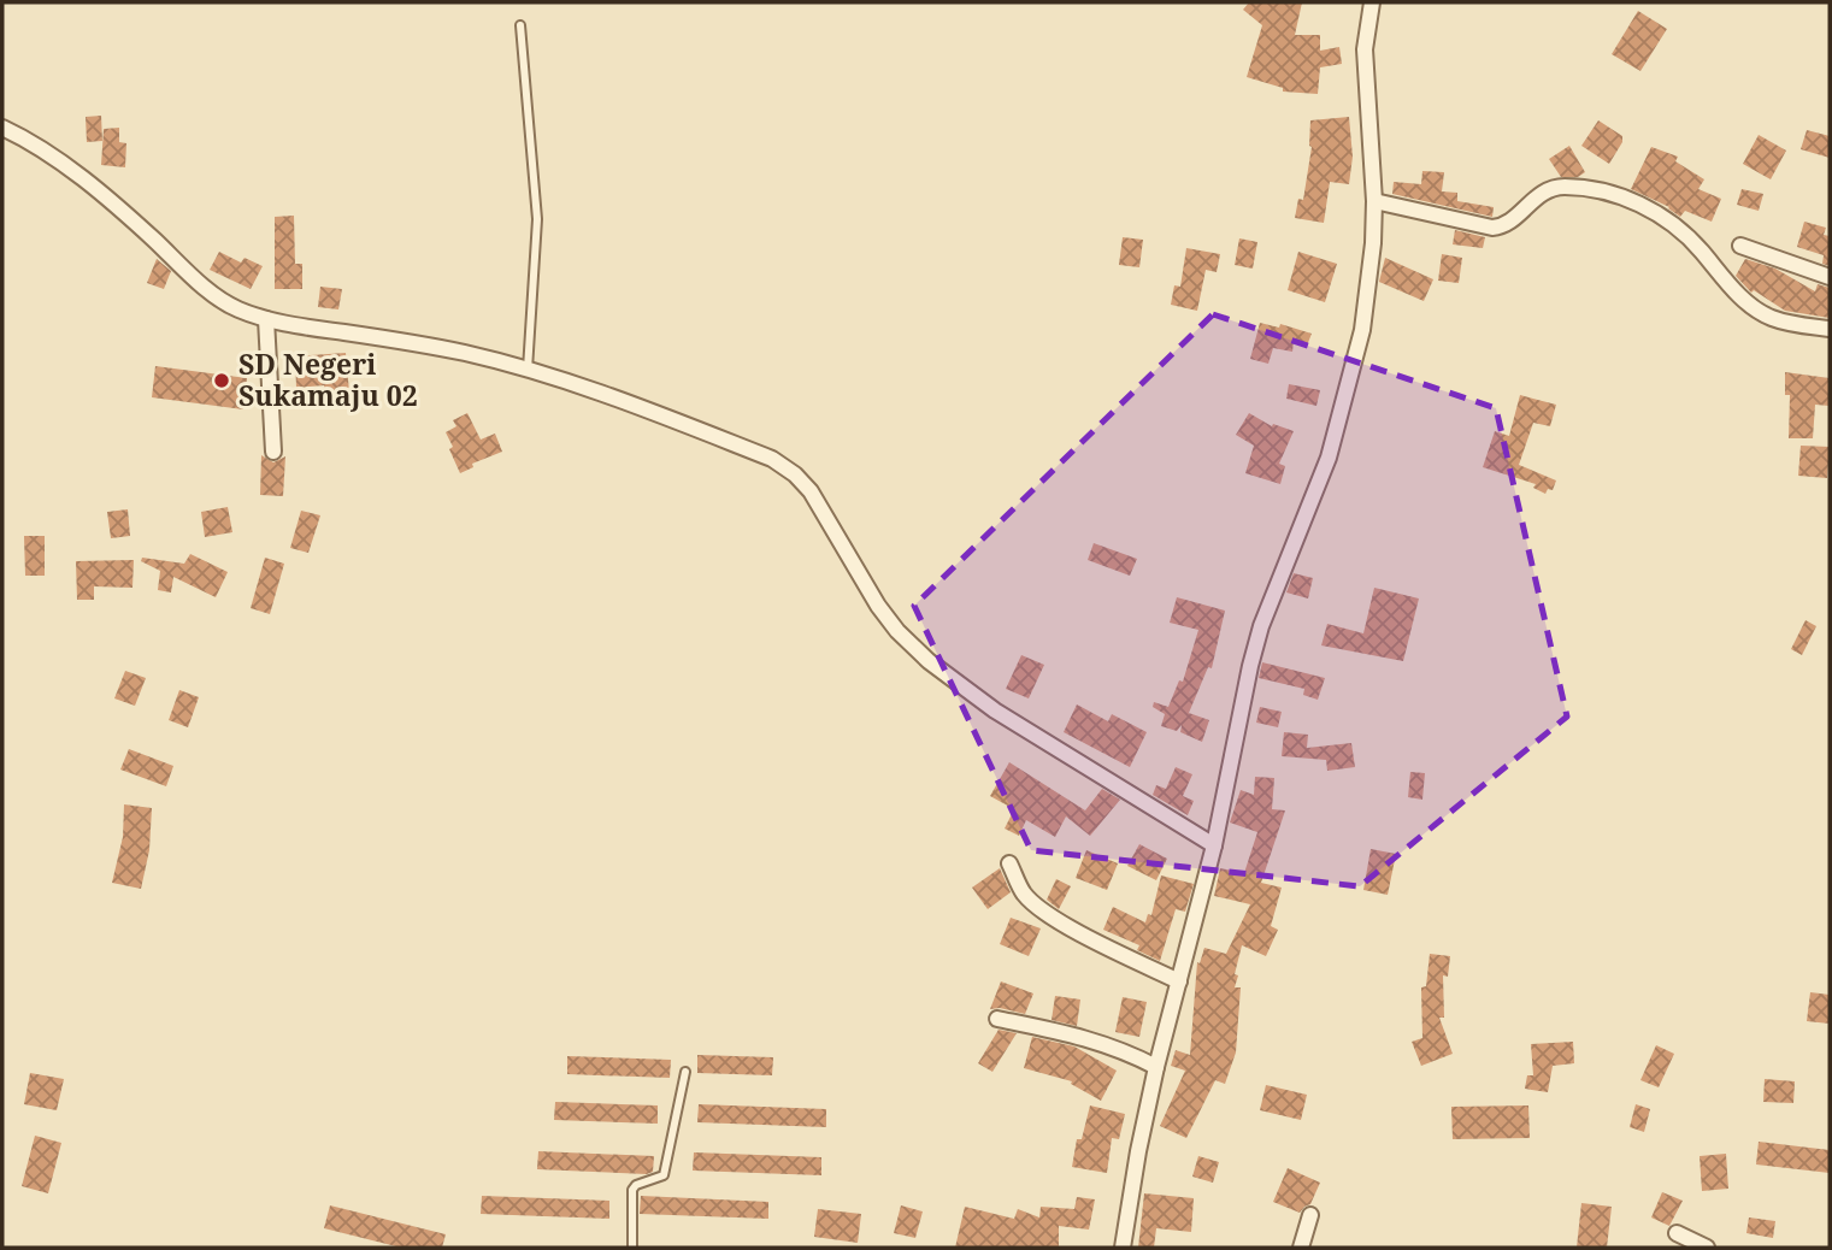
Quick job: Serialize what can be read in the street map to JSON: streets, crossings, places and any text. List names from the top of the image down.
{
  "places": ["SD Negeri Sukamaju 02"]
}
